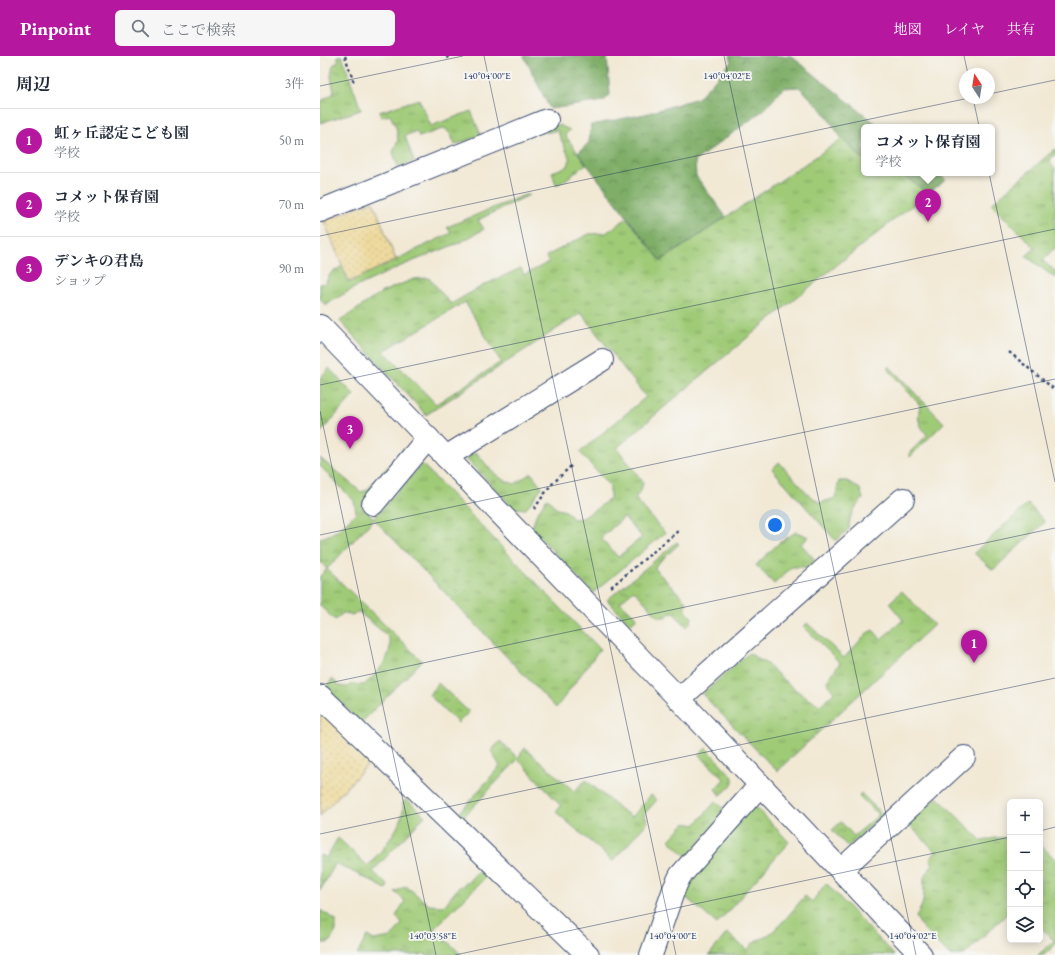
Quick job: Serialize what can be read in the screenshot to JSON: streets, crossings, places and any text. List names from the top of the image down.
{
  "north": "top",
  "page": {
    "header": "Pinpoint",
    "search": "ここで検索",
    "nav": ["地図", "レイヤ", "共有"],
    "heading": ["周辺", "3件"],
    "list": [
      {
        "mark": "1",
        "name": "虹ヶ丘認定こども園",
        "note": "学校",
        "value": "50 m"
      },
      {
        "mark": "2",
        "name": "コメット保育園",
        "note": "学校",
        "value": "70 m"
      },
      {
        "mark": "3",
        "name": "デンキの君島",
        "note": "ショップ",
        "value": "90 m"
      }
    ],
    "popup": ["コメット保育園", "学校"],
    "pins": ["2", "3", "1"],
    "map_buttons": ["+", "−"]
  },
  "coordinates": ["140°04'00\"E", "140°04'02\"E", "140°03'58\"E"]
}
